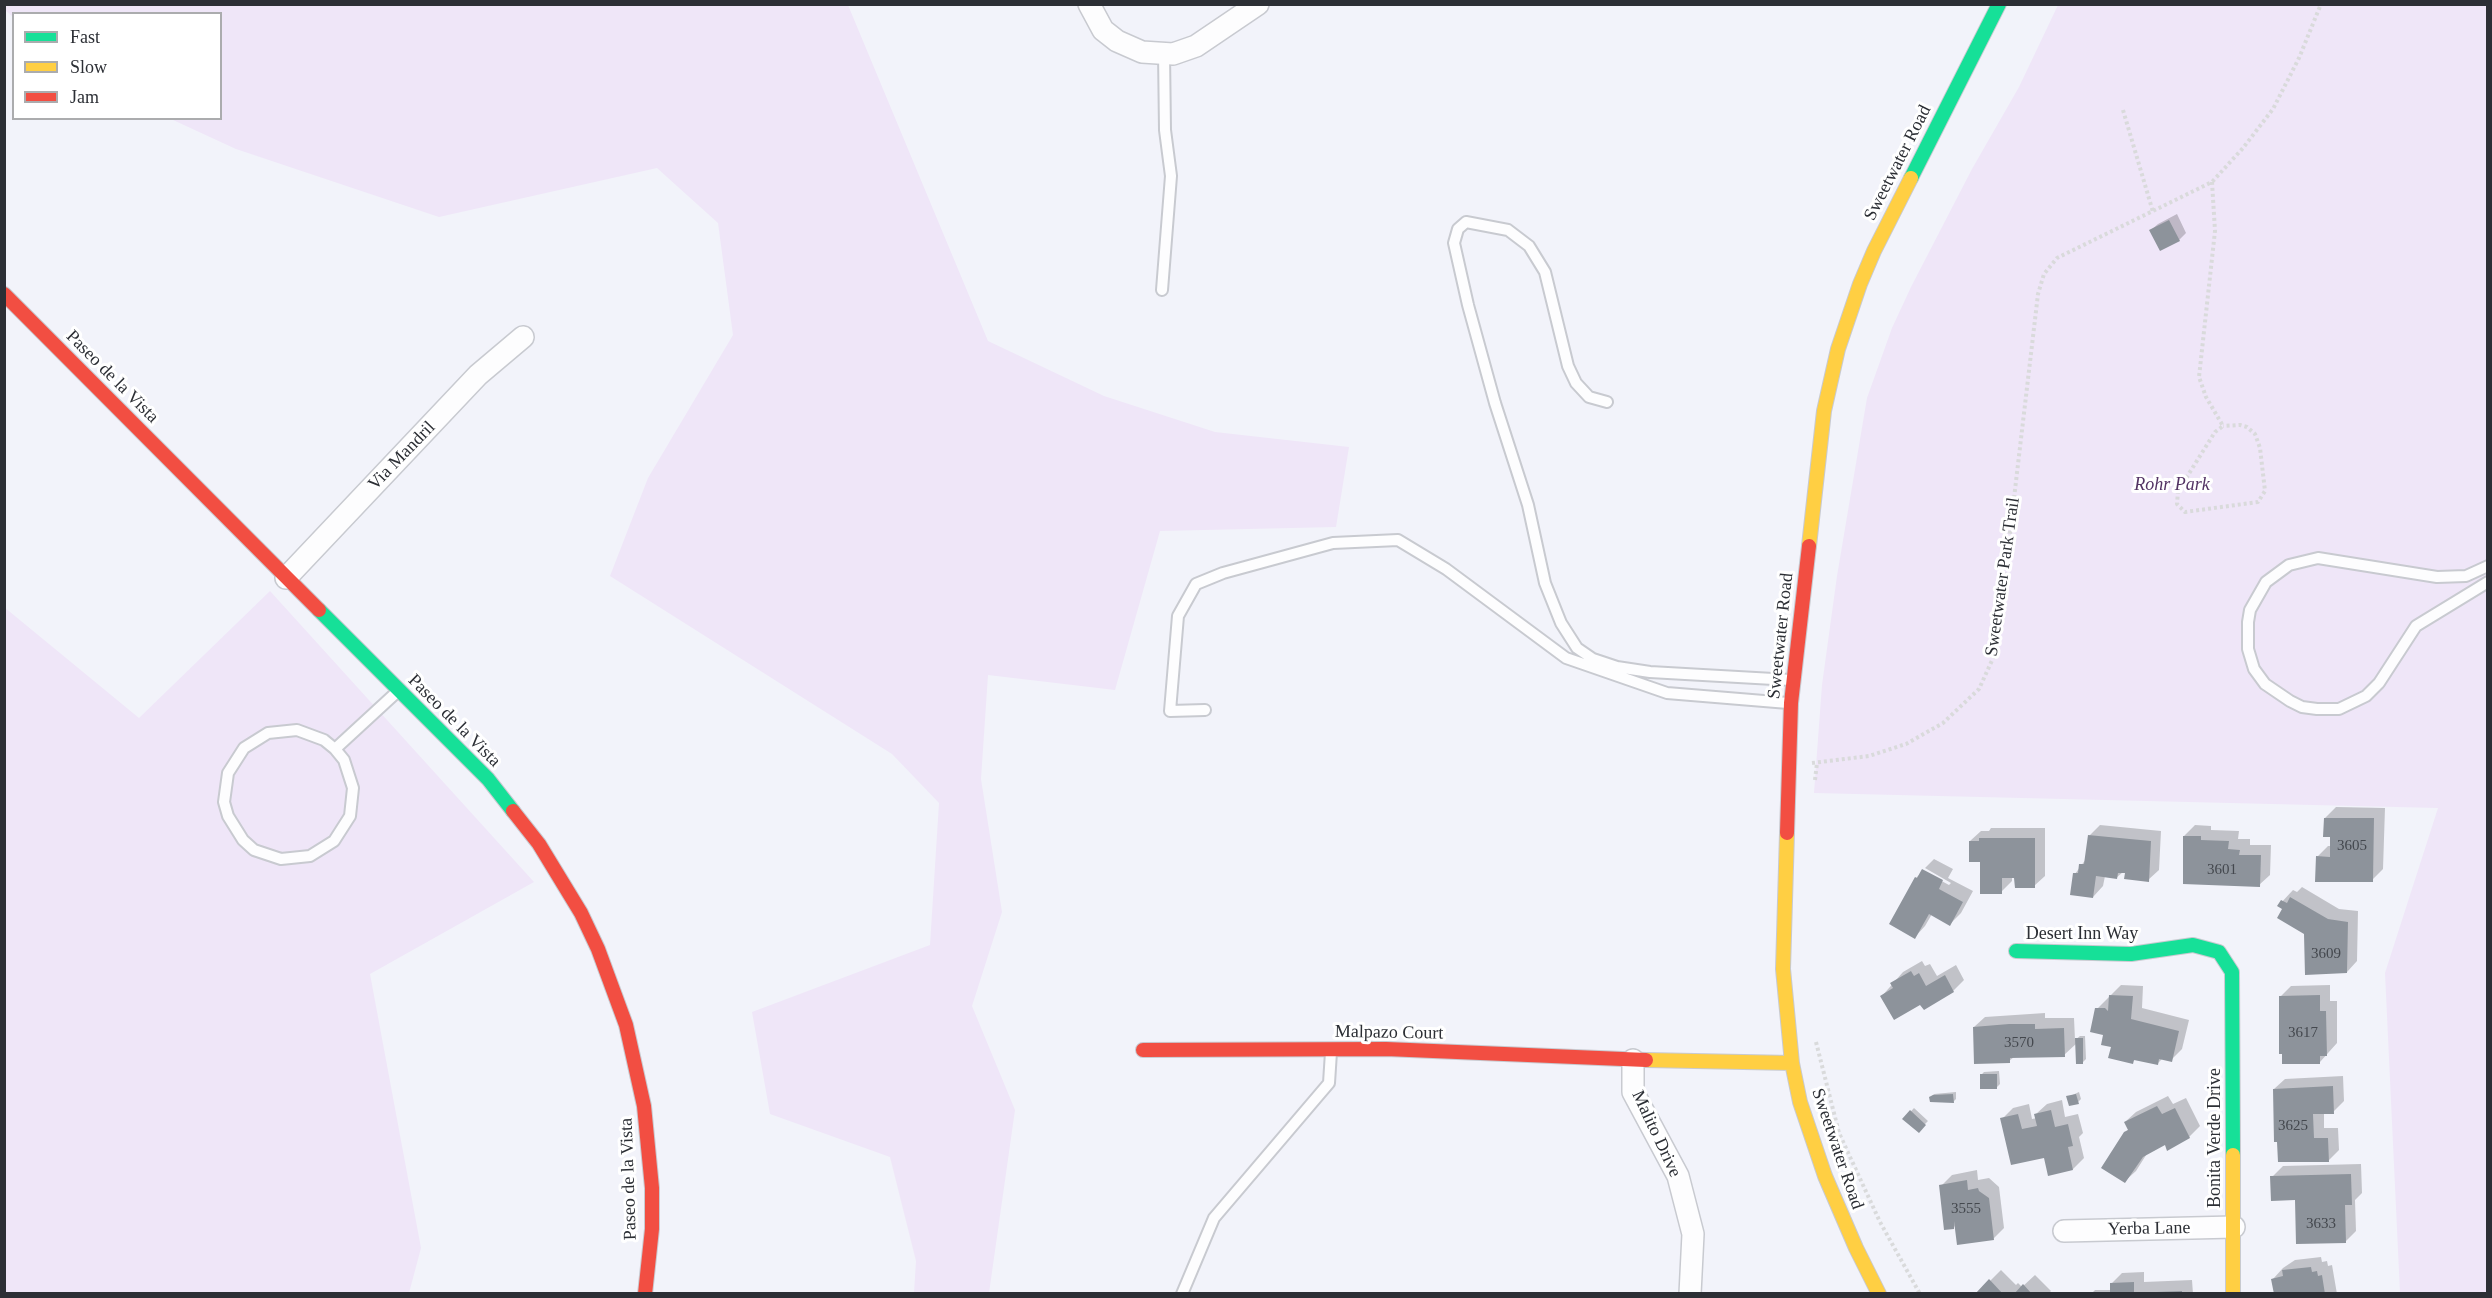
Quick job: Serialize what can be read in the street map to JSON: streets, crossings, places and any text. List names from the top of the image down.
{
  "streets": {
    "street": [
      "Sweetwater Road",
      "Paseo de la Vista",
      "Via Mandril",
      "Desert Inn Way",
      "Malpazo Court",
      "Malito Drive",
      "Bonita Verde Drive",
      "Yerba Lane"
    ],
    "path": ["Sweetwater Park Trail"]
  },
  "crossings": [
    ["Sweetwater Road", "Malito Drive"],
    ["Paseo de la Vista", "Via Mandril"],
    ["Desert Inn Way", "Bonita Verde Drive"],
    ["Malpazo Court", "Malito Drive"],
    ["Bonita Verde Drive", "Yerba Lane"]
  ],
  "parks": ["Rohr Park"],
  "house_numbers": [
    "3605",
    "3601",
    "3609",
    "3617",
    "3570",
    "3625",
    "3555",
    "3633"
  ],
  "legend": ["Fast", "Slow", "Jam"]
}
